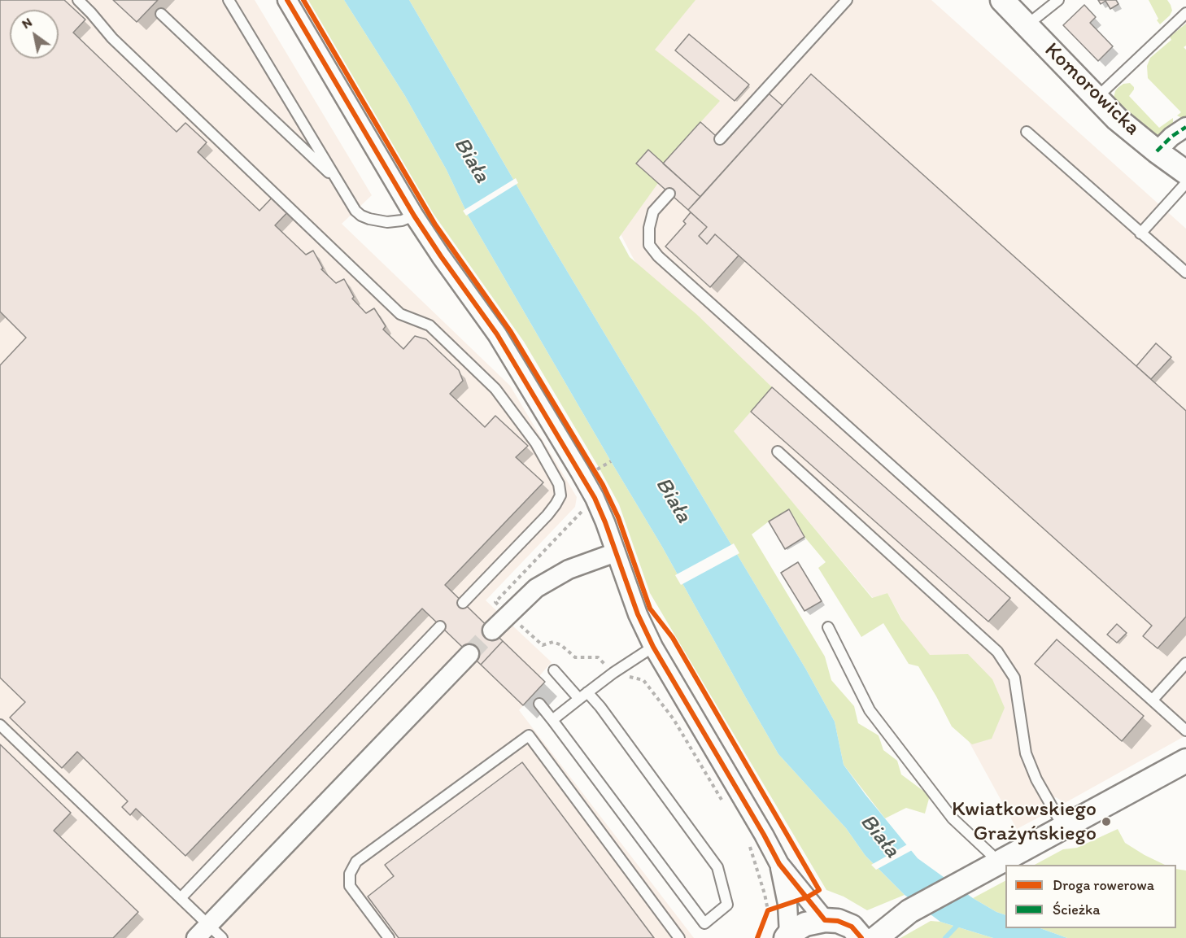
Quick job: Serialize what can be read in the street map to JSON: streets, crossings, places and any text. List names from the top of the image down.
{
  "streets": {
    "street": ["Komorowicka"]
  },
  "water": ["Biała"],
  "places": ["Kwiatkowskiego Grażyńskiego"],
  "legend": ["Droga rowerowa", "Ścieżka"],
  "north": "top left"
}
